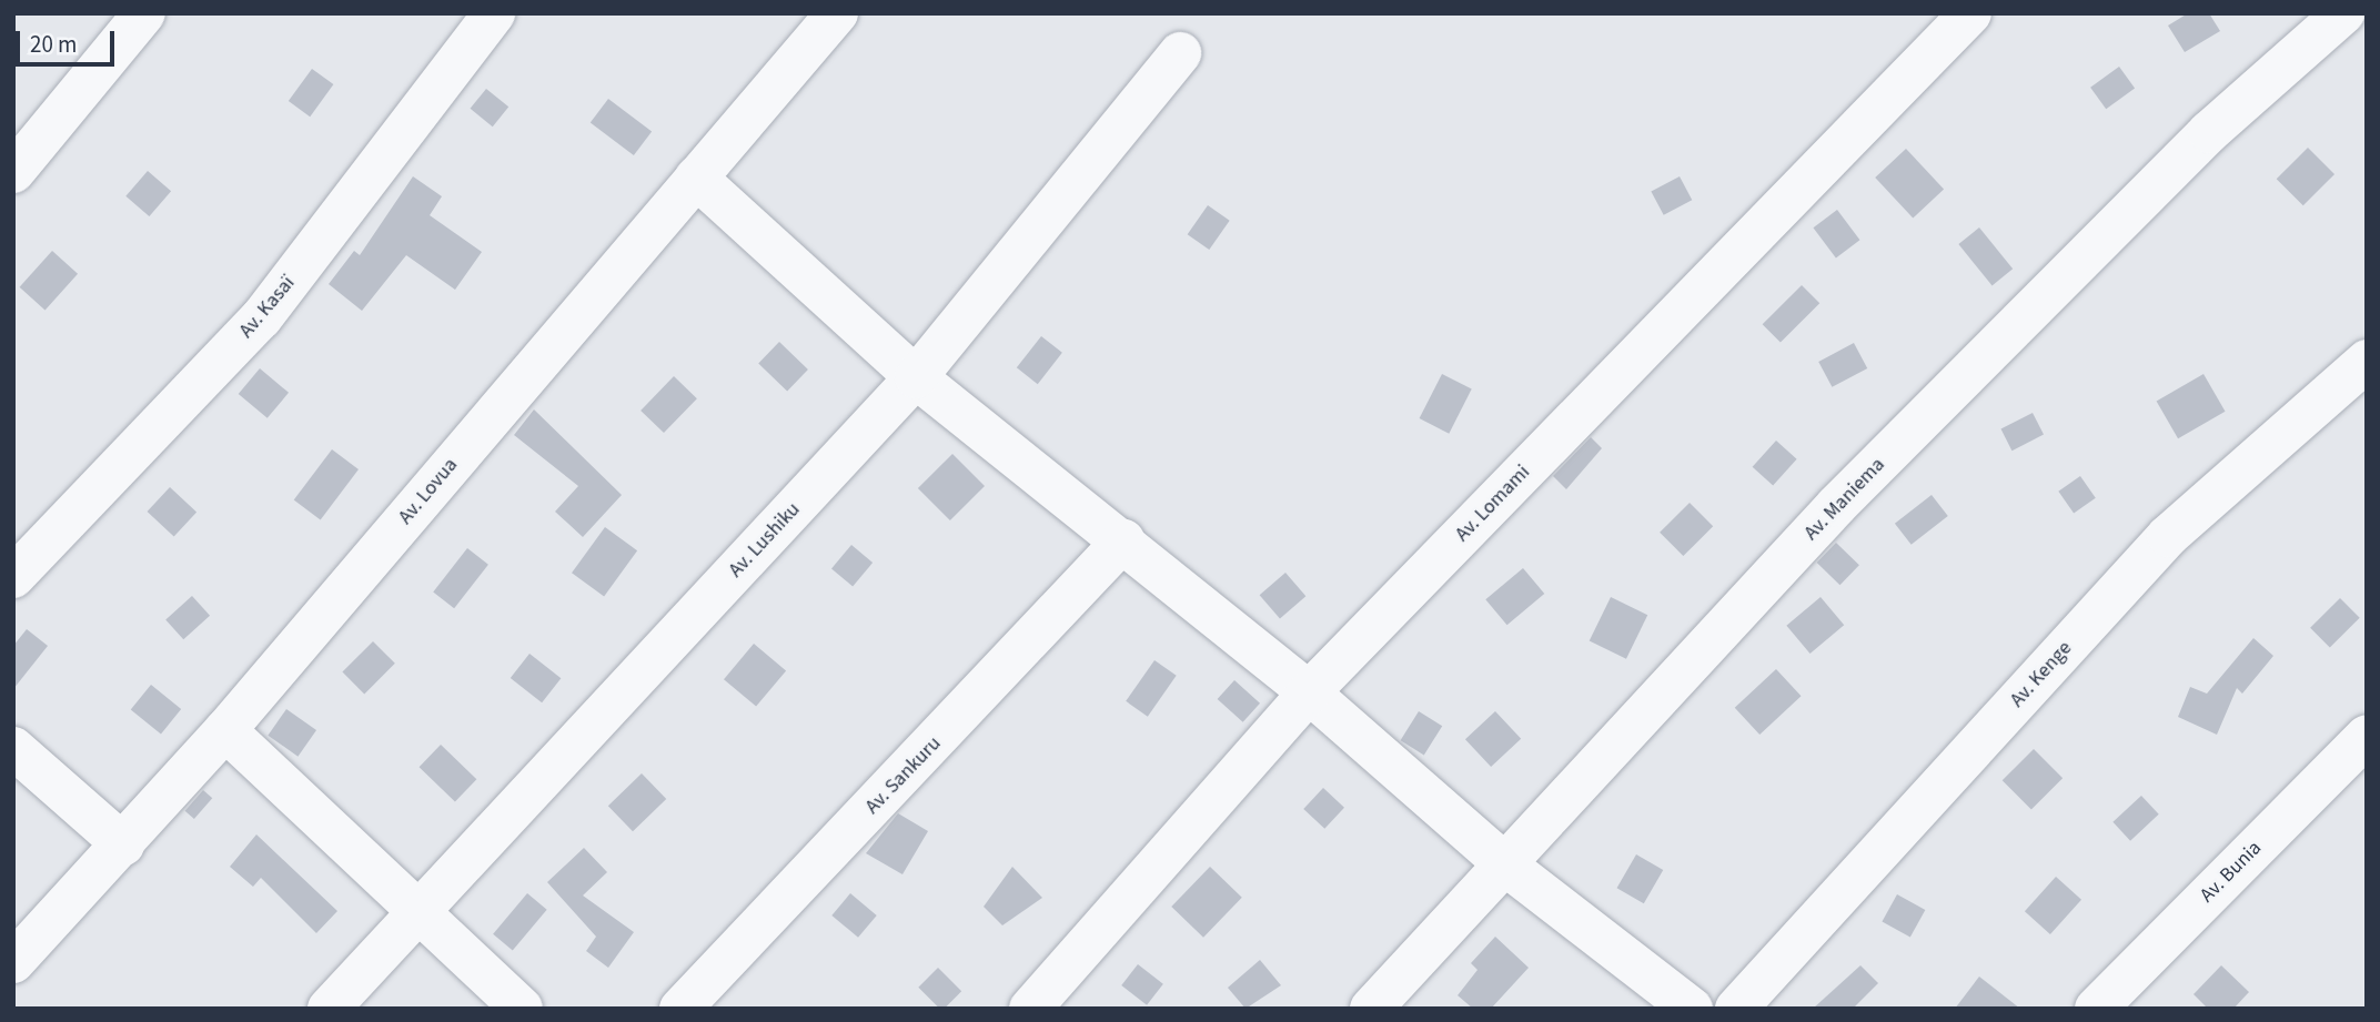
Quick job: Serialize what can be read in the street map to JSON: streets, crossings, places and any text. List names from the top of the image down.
{
  "streets": {
    "street": [
      "Av. Kasaï",
      "Av. Lovua",
      "Av. Maniema",
      "Av. Lomami",
      "Av. Lushiku",
      "Av. Kenge",
      "Av. Sankuru",
      "Av. Bunia"
    ]
  },
  "scale_bar": "20 m"
}
